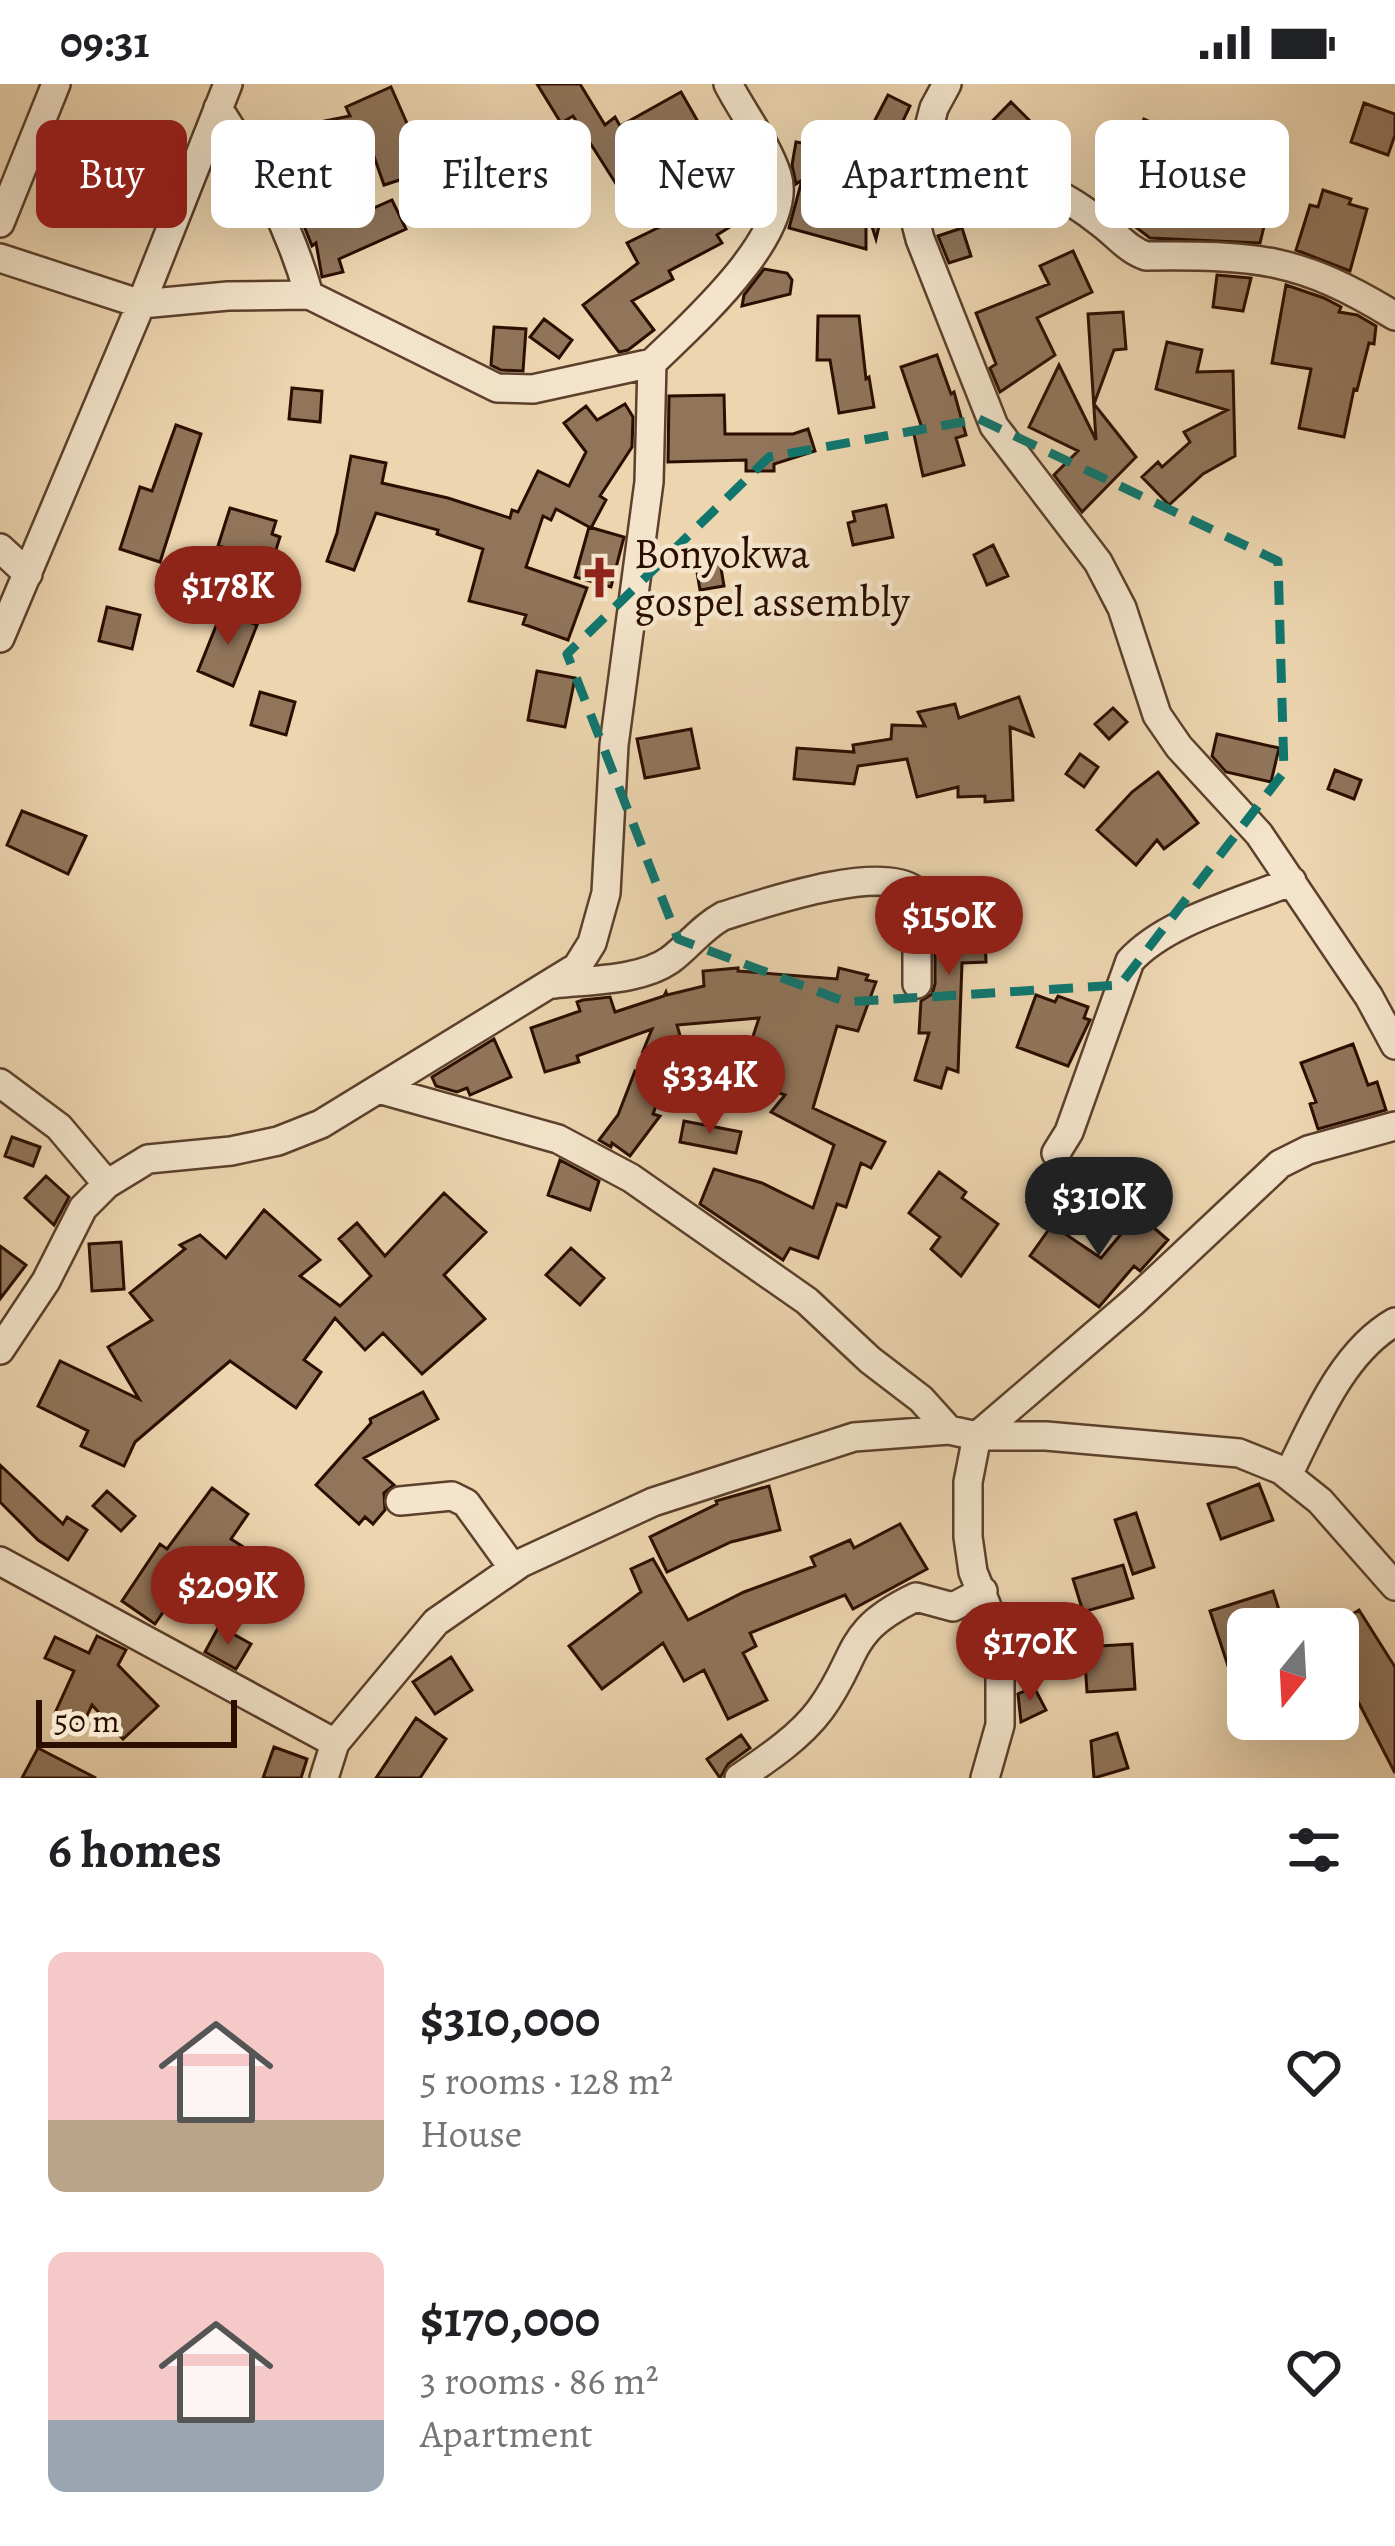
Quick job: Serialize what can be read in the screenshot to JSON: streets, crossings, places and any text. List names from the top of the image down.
{
  "places": {
    "church": ["Bonyokwa gospel assembly"]
  },
  "scale_bar": "50 m",
  "north": "bottom",
  "page": {
    "status": "09:31",
    "chip": [
      "Buy",
      "Rent",
      "Filters",
      "New",
      "Apartment",
      "House"
    ],
    "price": [
      "$178K",
      "$150K",
      "$334K",
      "$310K",
      "$209K",
      "$170K"
    ],
    "scale": "50 m",
    "heading": "6 homes",
    "list": [
      {
        "name": "$310,000",
        "note": "5 rooms · 128 m² · House"
      },
      {
        "name": "$170,000",
        "note": "3 rooms · 86 m² · Apartment"
      }
    ]
  }
}
